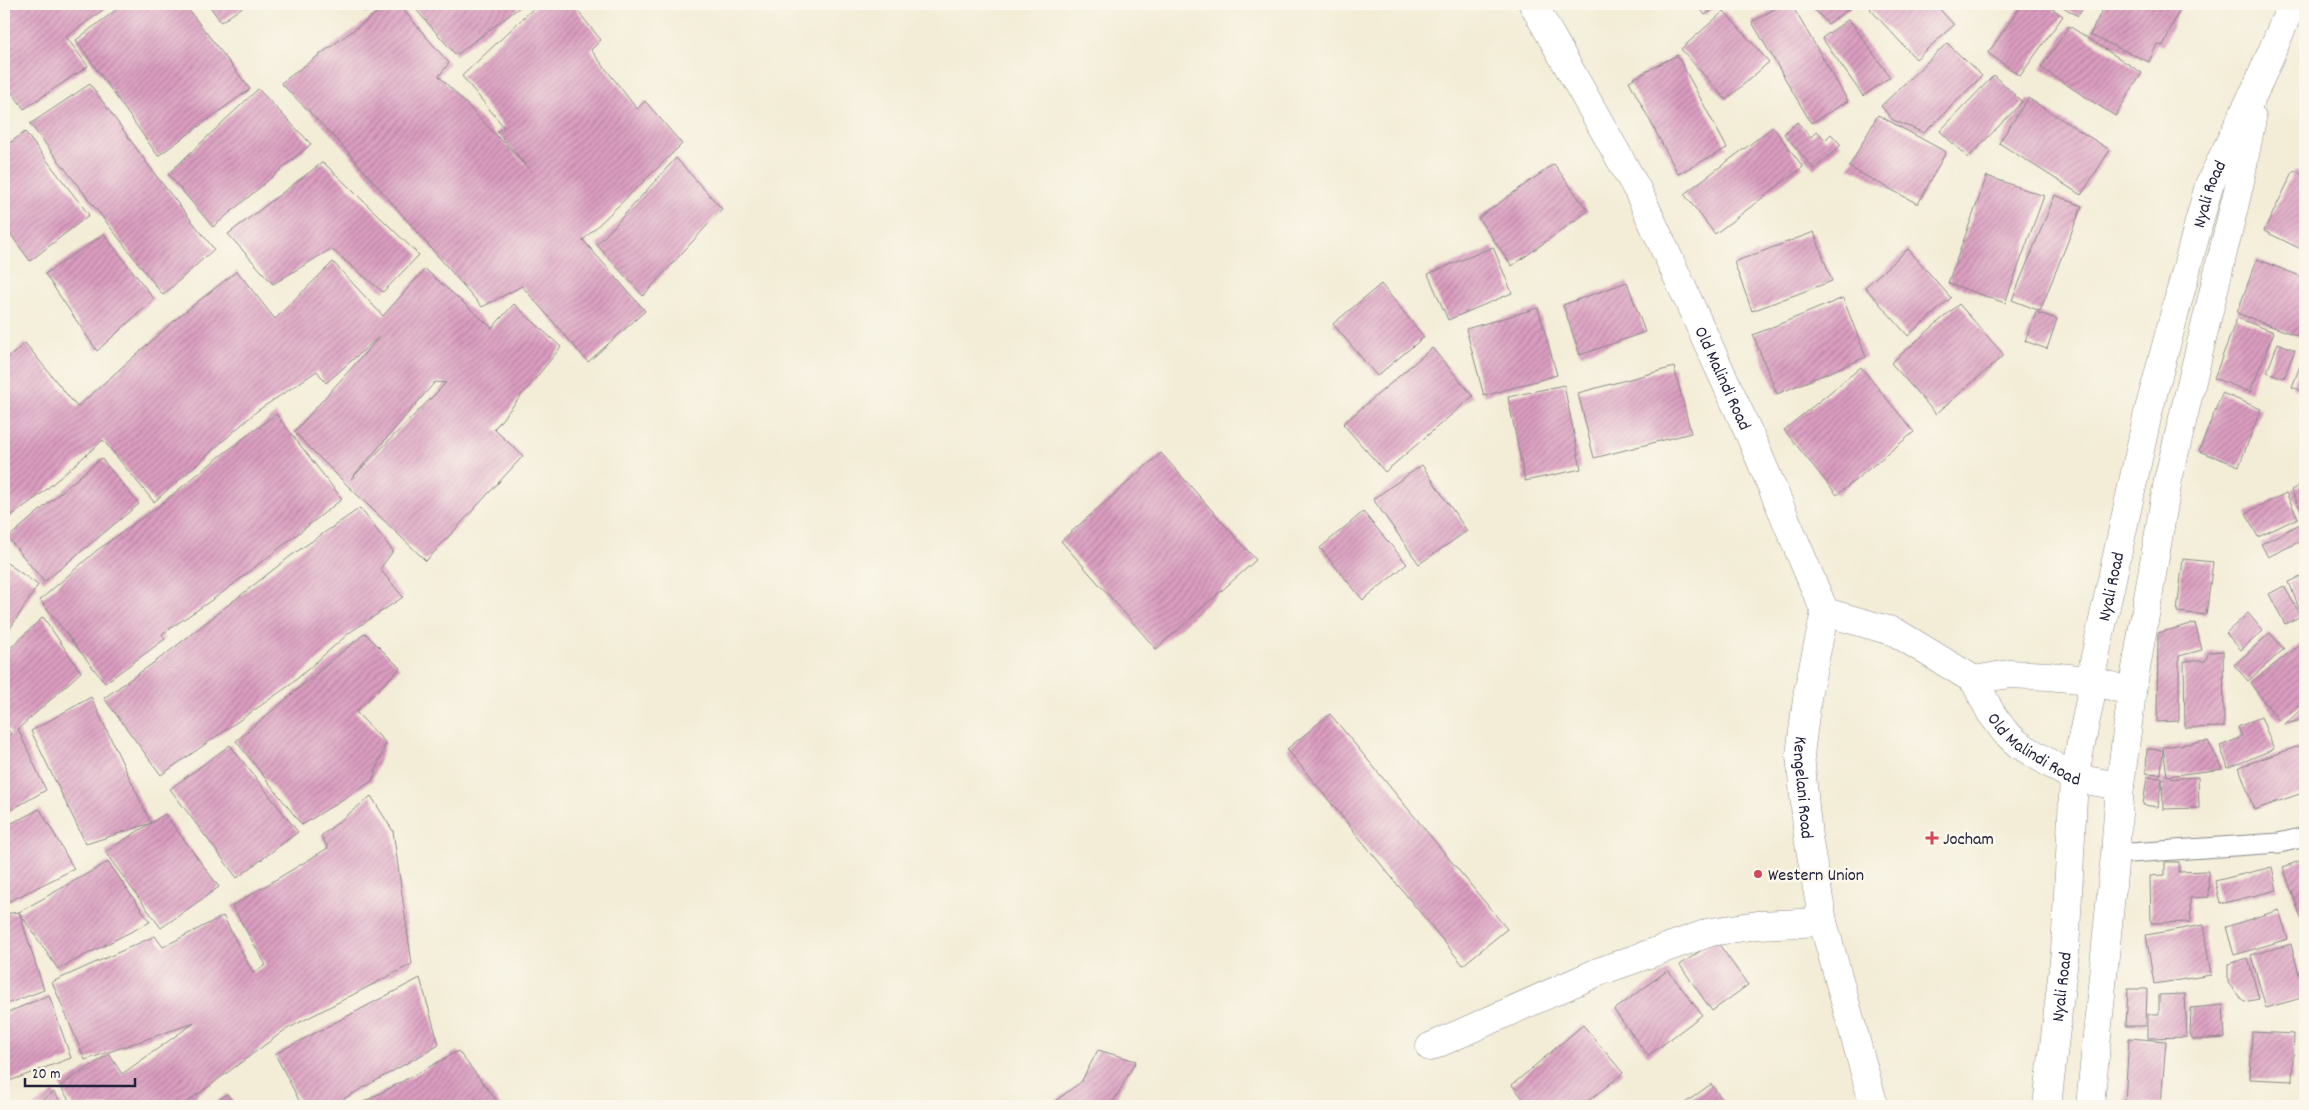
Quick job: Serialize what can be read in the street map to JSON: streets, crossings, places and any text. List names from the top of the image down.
{
  "streets": {
    "main road": ["Nyali Road", "Old Malindi Road", "Kengelani Road"]
  },
  "crossings": [
    ["Nyali Road", "Old Malindi Road"],
    ["Old Malindi Road", "Kengelani Road"]
  ],
  "places": {
    "health": ["Jocham"],
    "other": ["Western Union"]
  },
  "scale_bar": "20 m"
}
